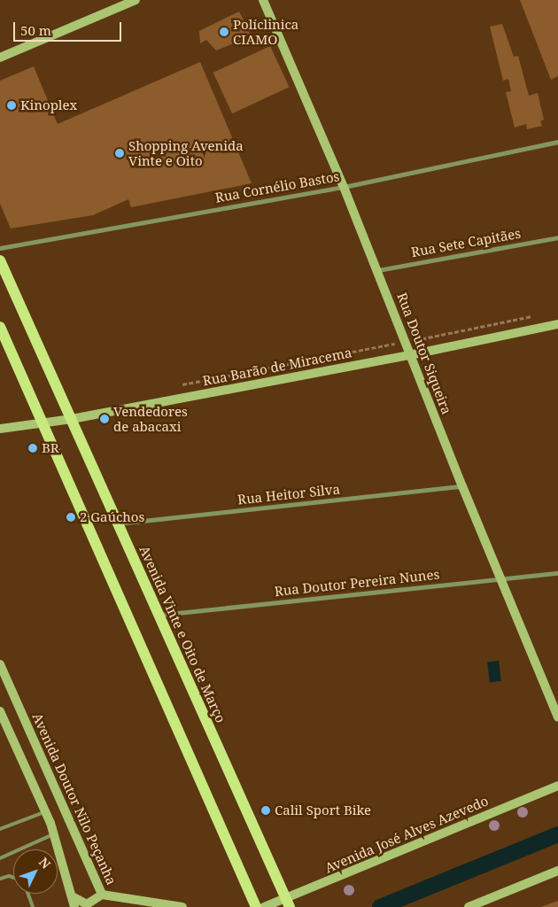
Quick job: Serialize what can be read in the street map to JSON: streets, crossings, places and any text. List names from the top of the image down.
{
  "streets": {
    "main road": [
      "Rua Doutor Siqueira",
      "Rua Barão de Miracema",
      "Avenida Vinte e Oito de Março",
      "Avenida Doutor Nilo Peçanha",
      "Avenida José Alves Azevedo"
    ],
    "street": [
      "Rua Cornélio Bastos",
      "Rua Sete Capitães",
      "Rua Heitor Silva",
      "Rua Doutor Pereira Nunes"
    ]
  },
  "crossings": [
    ["Rua Cornélio Bastos", "Rua Doutor Siqueira"],
    ["Rua Sete Capitães", "Rua Doutor Siqueira"],
    ["Rua Doutor Siqueira", "Rua Barão de Miracema"],
    ["Rua Doutor Siqueira", "Rua Heitor Silva"],
    ["Rua Doutor Siqueira", "Rua Doutor Pereira Nunes"],
    ["Rua Barão de Miracema", "Avenida Vinte e Oito de Março"],
    ["Rua Heitor Silva", "Avenida Vinte e Oito de Março"],
    ["Rua Doutor Pereira Nunes", "Avenida Vinte e Oito de Março"],
    ["Avenida Vinte e Oito de Março", "Avenida José Alves Azevedo"]
  ],
  "places": [
    "Políclinica CIAMO",
    "Kinoplex",
    "Shopping Avenida Vinte e Oito",
    "Vendedores de abacaxi",
    "BR",
    "2 Gaúchos",
    "Calil Sport Bike"
  ],
  "scale_bar": "50 m",
  "north": "top right"
}
